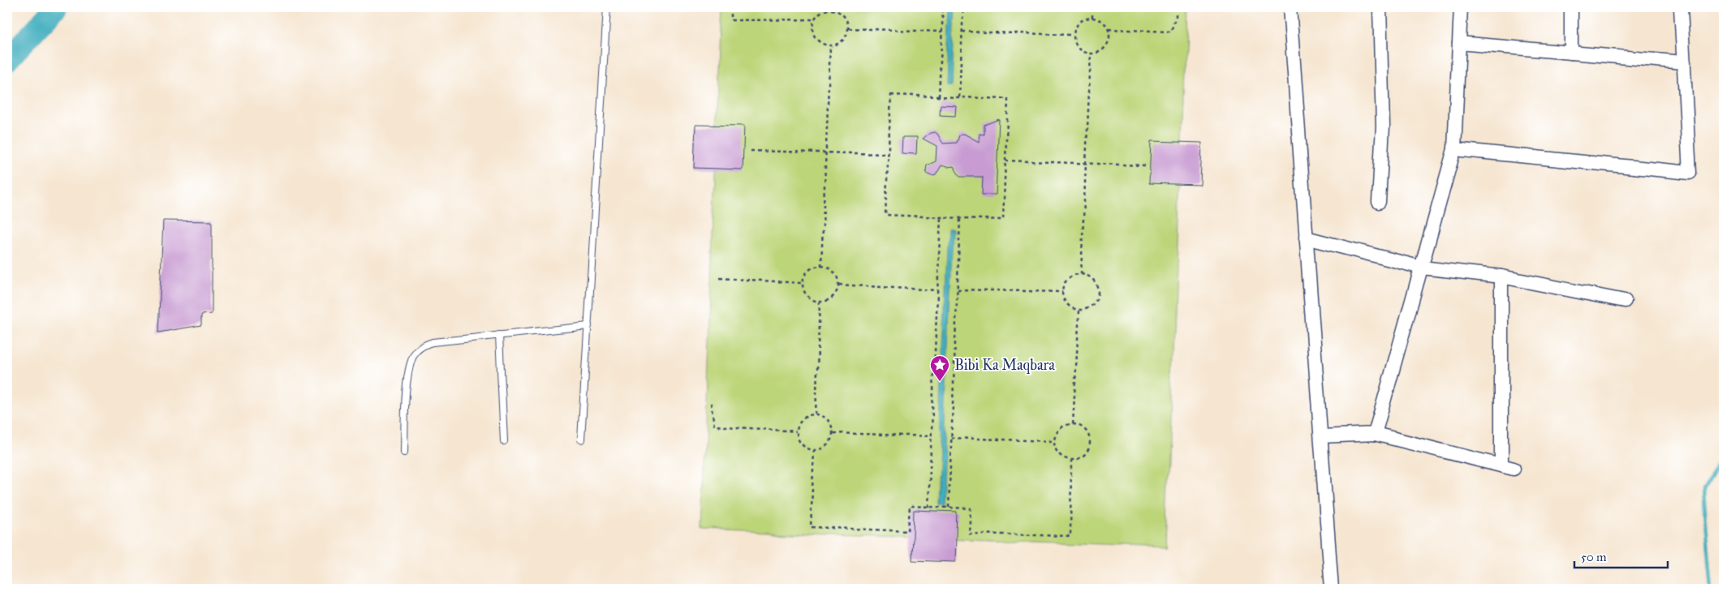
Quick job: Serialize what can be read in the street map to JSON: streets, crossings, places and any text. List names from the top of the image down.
{
  "places": {
    "place": ["Bibi Ka Maqbara"]
  },
  "scale_bar": "50 m"
}
